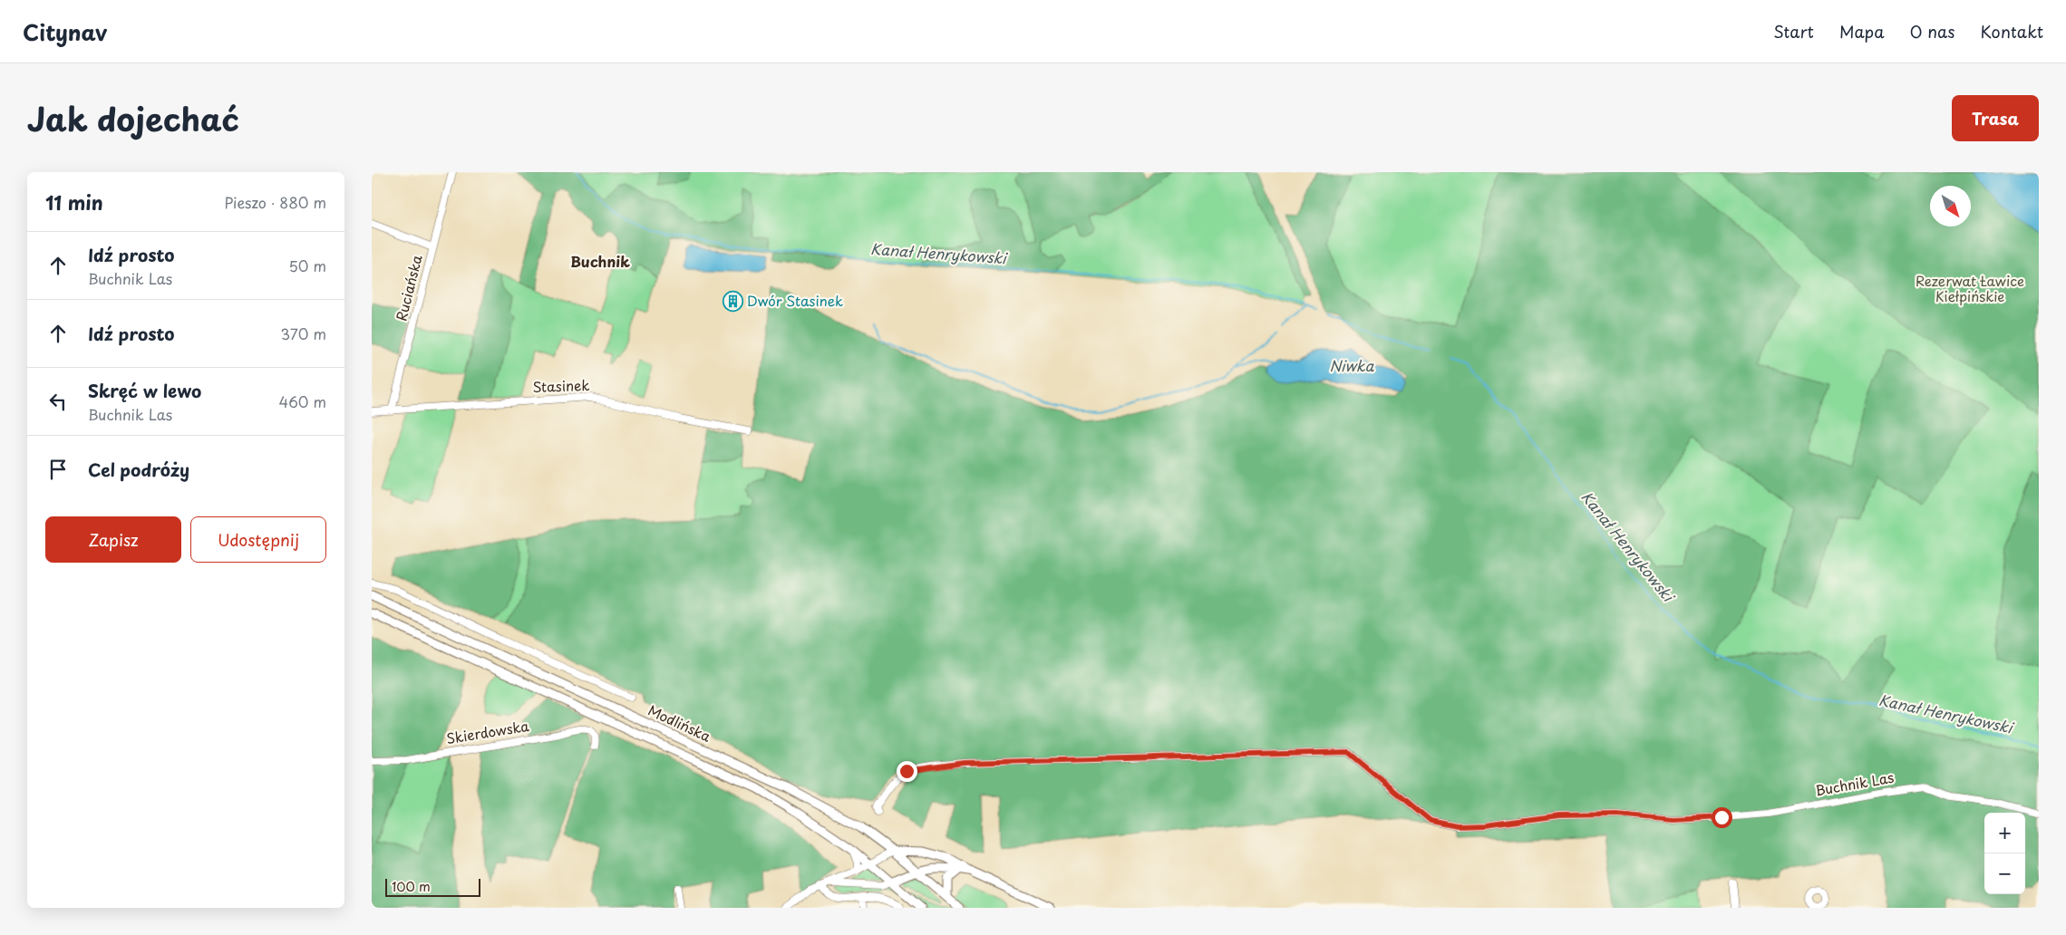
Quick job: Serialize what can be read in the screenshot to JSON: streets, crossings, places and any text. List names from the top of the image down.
{
  "streets": {
    "main road": ["Modlińska"],
    "street": [
      "Ruciańska",
      "Stasinek",
      "Skierdowska",
      "Buchnik Las"
    ]
  },
  "crossings": [
    ["Ruciańska", "Stasinek"]
  ],
  "districts": ["Buchnik"],
  "water": ["Kanał Henrykowski", "Niwka"],
  "parks": ["Rezerwat Ławice Kiełpińskie"],
  "places": {
    "building": ["Dwór Stasinek"]
  },
  "scale_bar": "100 m",
  "north": "bottom right",
  "page": {
    "header": "Citynav",
    "nav": [
      "Start",
      "Mapa",
      "O nas",
      "Kontakt"
    ],
    "title": "Jak dojechać",
    "buttons": [
      "Trasa",
      ["Zapisz", "Udostępnij"]
    ],
    "heading": ["11 min", "Pieszo · 880 m"],
    "list": [
      ["Idź prosto", "Buchnik Las", "50 m"],
      ["Idź prosto", "370 m"],
      ["Skręć w lewo", "Buchnik Las", "460 m"],
      "Cel podróży"
    ],
    "map_buttons": ["+", "−"],
    "scale": "100 m"
  }
}
